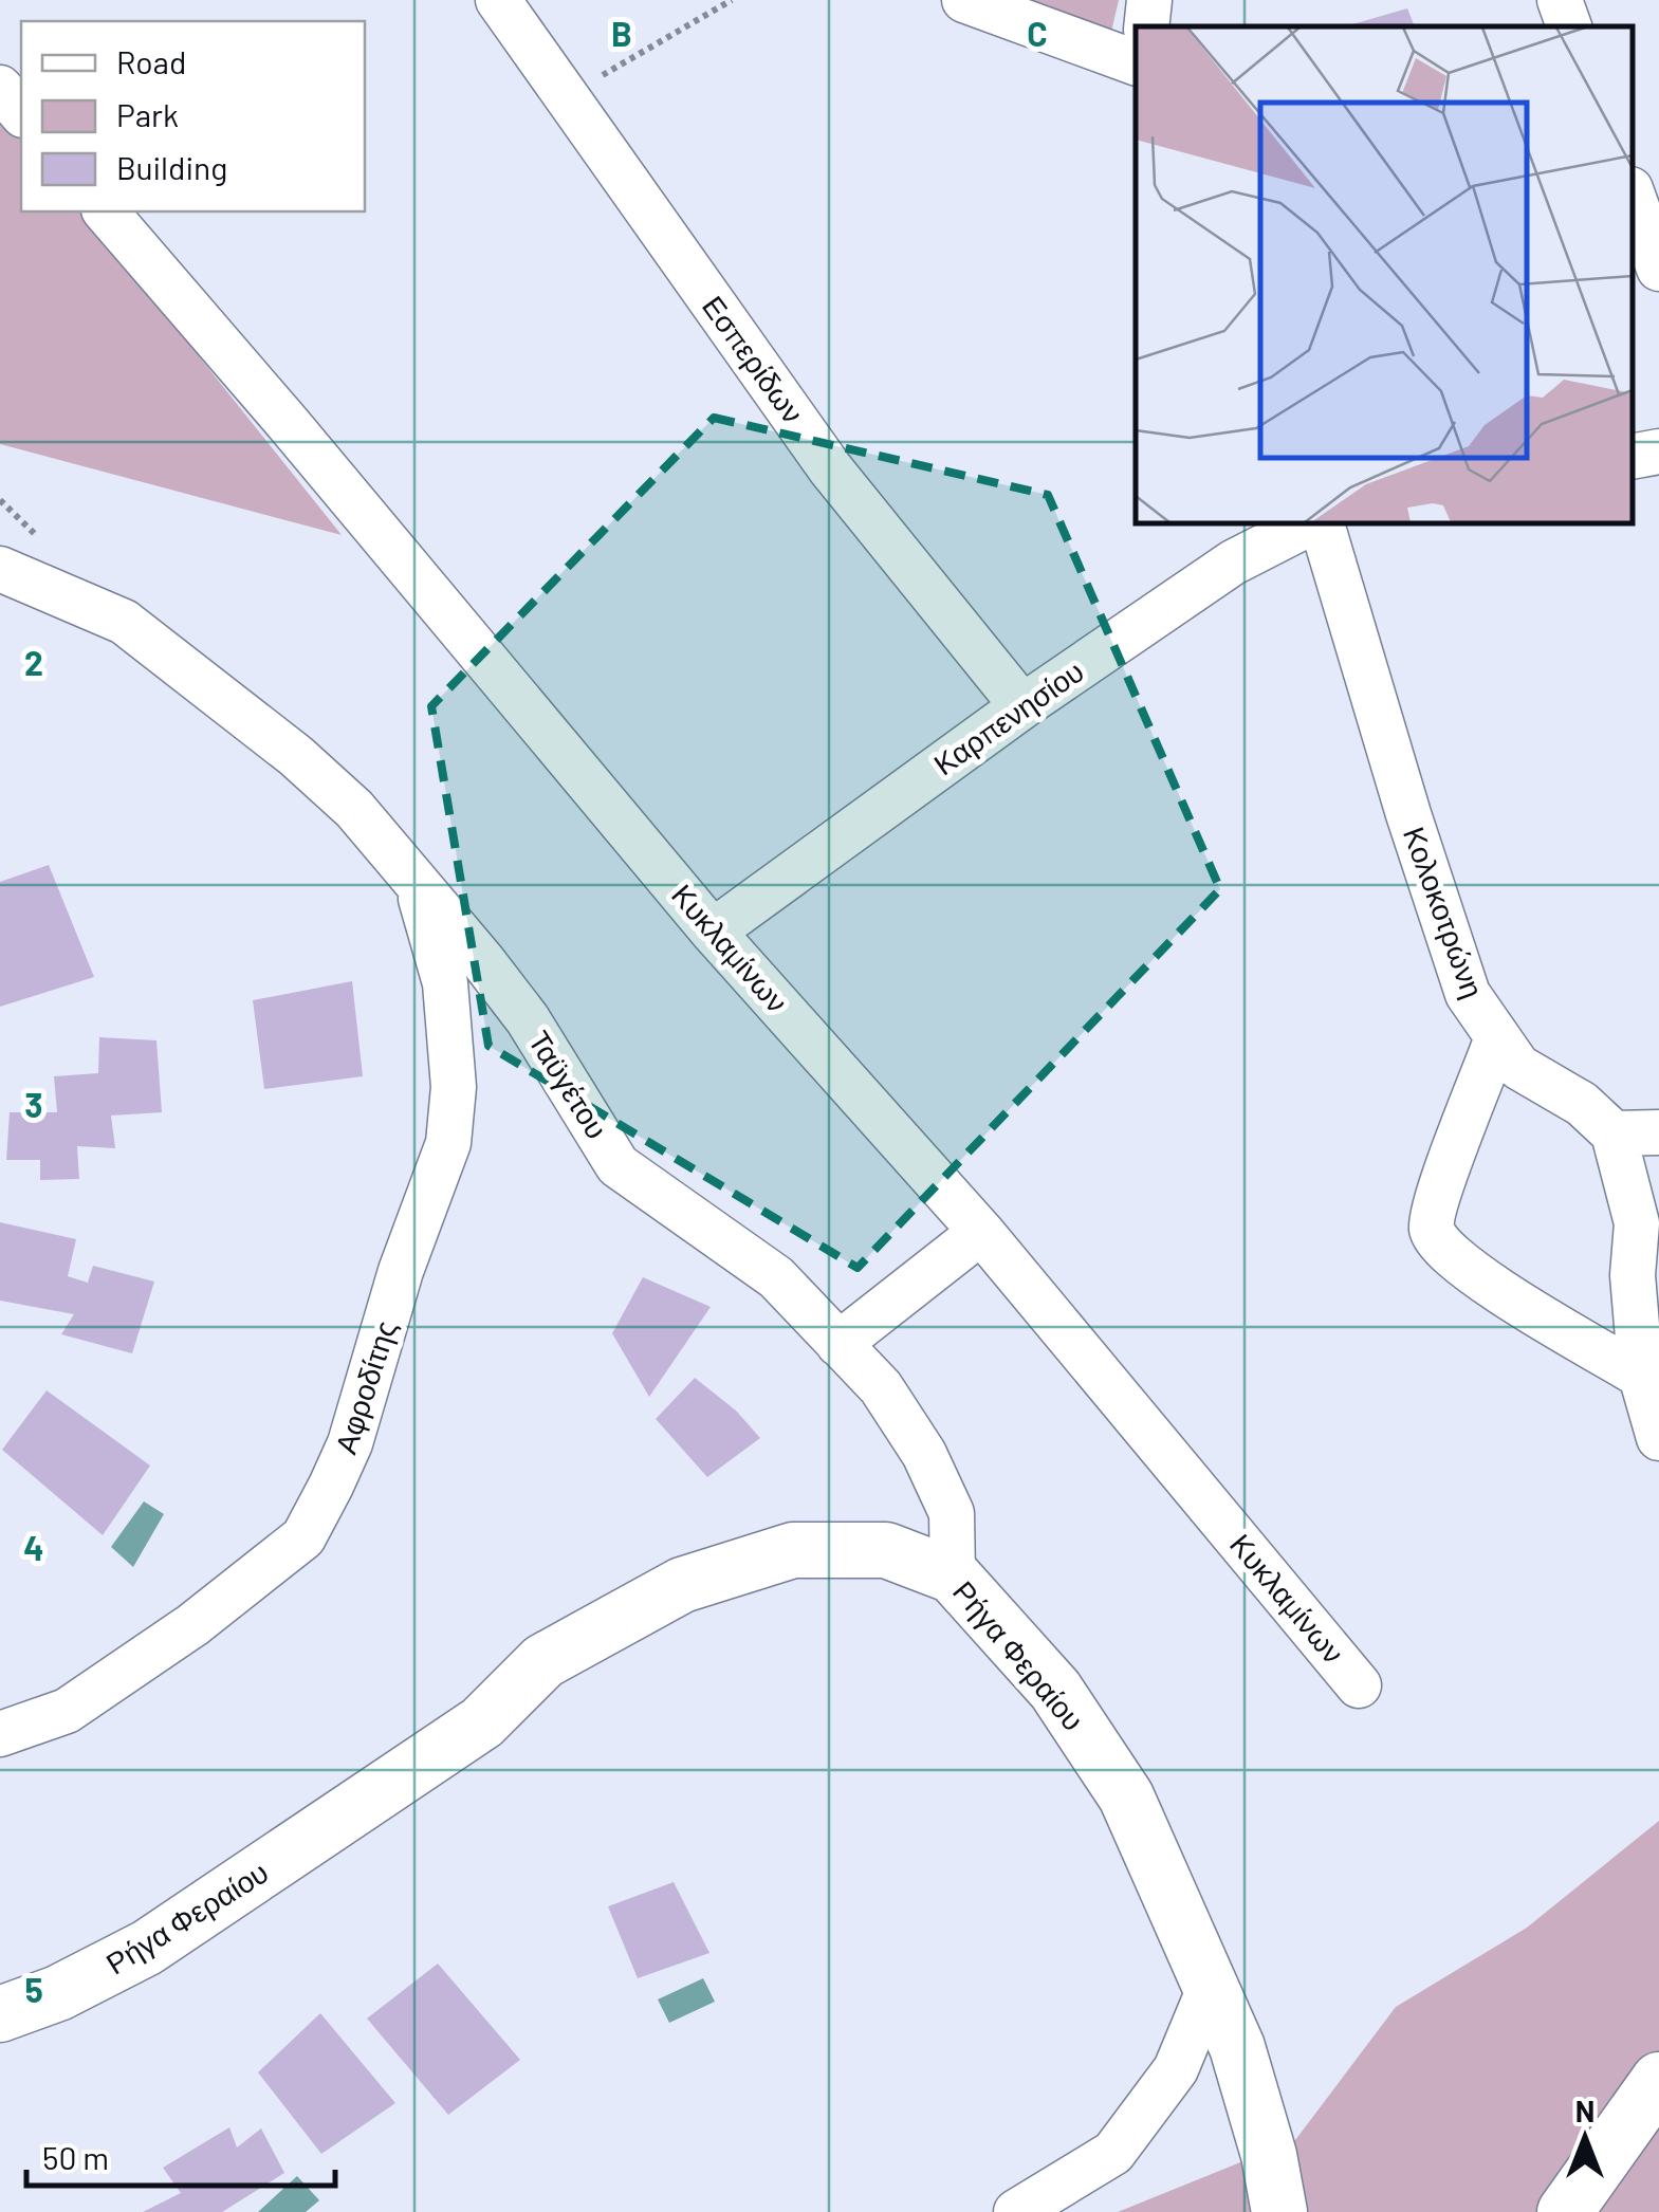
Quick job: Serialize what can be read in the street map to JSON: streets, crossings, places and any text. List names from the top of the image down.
{
  "streets": {
    "street": [
      "Εσπερίδων",
      "Καρπενησίου",
      "Κολοκοτρώνη",
      "Κυκλαμίνων",
      "Ταϋγέτου",
      "Αφροδίτης",
      "Ρήγα Φεραίου"
    ]
  },
  "crossings": [
    ["Εσπερίδων", "Καρπενησίου"],
    ["Καρπενησίου", "Κυκλαμίνων"],
    ["Ταϋγέτου", "Αφροδίτης"],
    ["Ταϋγέτου", "Ρήγα Φεραίου"]
  ],
  "legend": ["Road", "Park", "Building"],
  "scale_bar": "50 m",
  "north": "top",
  "grid": {
    "columns": ["B", "C"],
    "rows": [
      "2",
      "3",
      "4",
      "5"
    ]
  }
}
